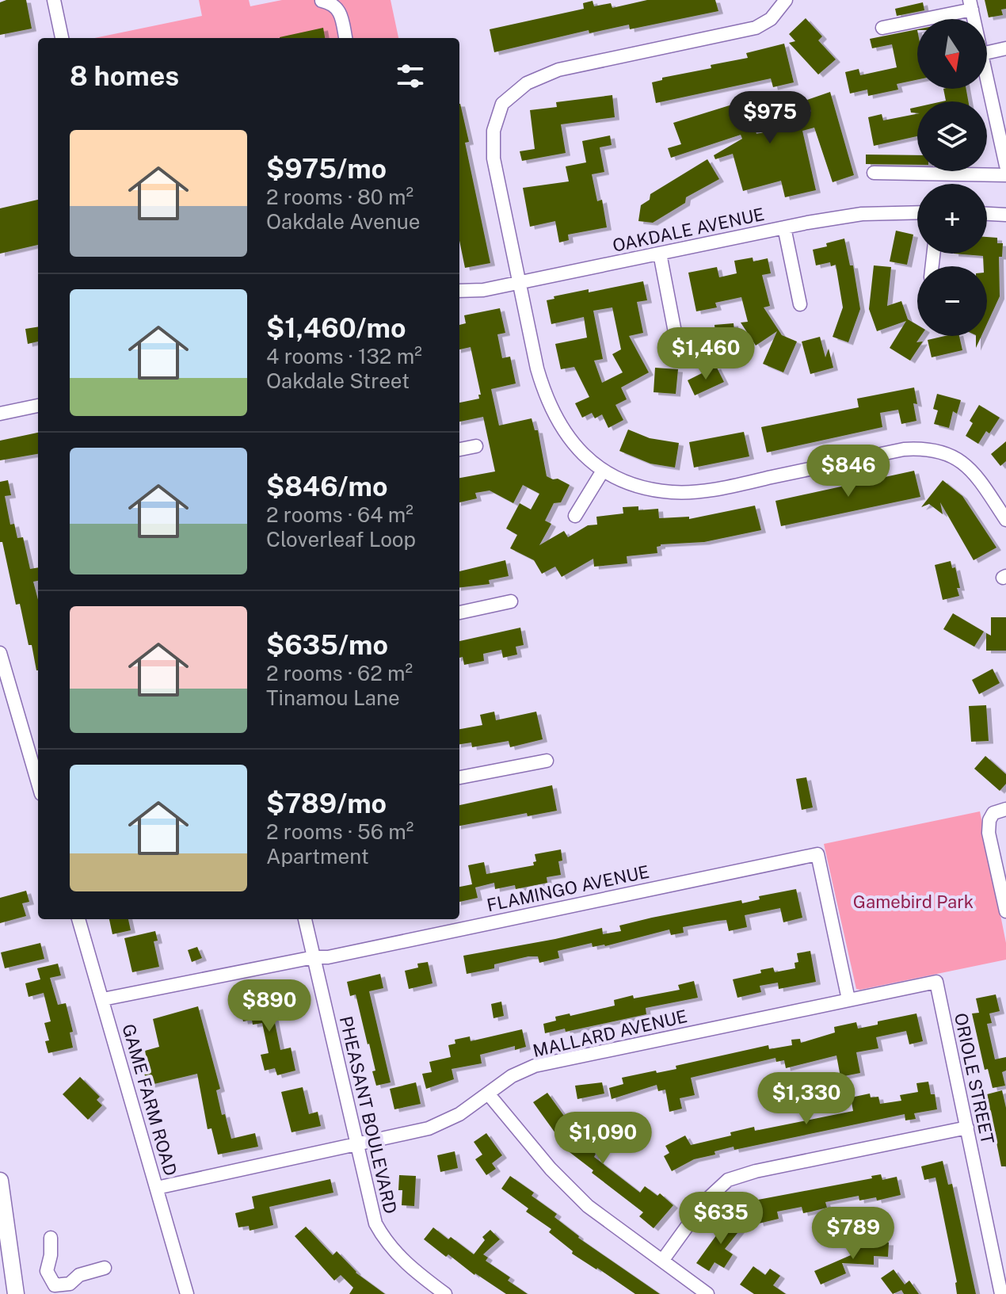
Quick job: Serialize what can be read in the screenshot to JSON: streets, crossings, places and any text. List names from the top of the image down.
{
  "streets": {
    "street": [
      "OAKDALE AVENUE",
      "FLAMINGO AVENUE",
      "MALLARD AVENUE",
      "ORIOLE STREET",
      "GAME FARM ROAD",
      "PHEASANT BOULEVARD"
    ]
  },
  "crossings": [
    ["FLAMINGO AVENUE", "MALLARD AVENUE"],
    ["FLAMINGO AVENUE", "GAME FARM ROAD"],
    ["FLAMINGO AVENUE", "PHEASANT BOULEVARD"],
    ["MALLARD AVENUE", "ORIOLE STREET"],
    ["MALLARD AVENUE", "GAME FARM ROAD"],
    ["MALLARD AVENUE", "PHEASANT BOULEVARD"]
  ],
  "parks": ["Gamebird Park"],
  "north": "bottom",
  "page": {
    "map_buttons": ["+", "−"],
    "heading": "8 homes",
    "price": [
      "$975",
      "$1,460",
      "$846",
      "$890",
      "$1,330",
      "$1,090",
      "$635",
      "$789"
    ],
    "list": [
      {
        "name": "$975/mo",
        "note": "2 rooms · 80 m² · Oakdale Avenue"
      },
      {
        "name": "$1,460/mo",
        "note": "4 rooms · 132 m² · Oakdale Street"
      },
      {
        "name": "$846/mo",
        "note": "2 rooms · 64 m² · Cloverleaf Loop"
      },
      {
        "name": "$635/mo",
        "note": "2 rooms · 62 m² · Tinamou Lane"
      },
      {
        "name": "$789/mo",
        "note": "2 rooms · 56 m² · Apartment"
      }
    ]
  }
}
